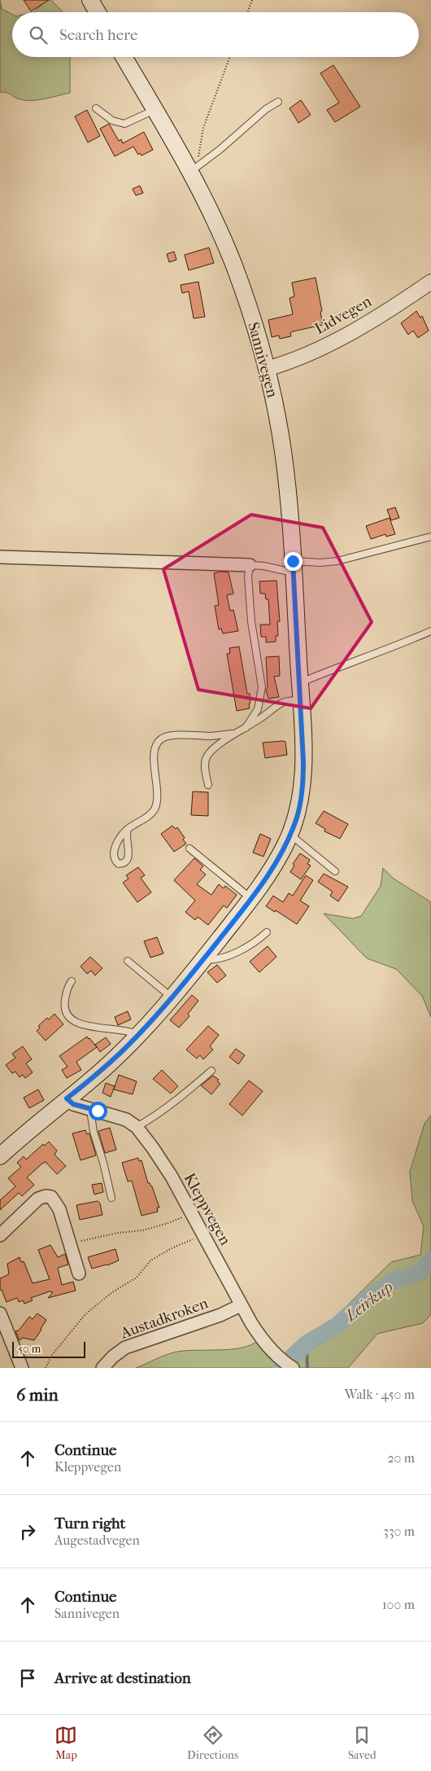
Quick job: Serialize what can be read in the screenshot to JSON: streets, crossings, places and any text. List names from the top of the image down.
{
  "streets": {
    "main road": ["Sannivegen"],
    "street": ["Lidvegen", "Kleppvegen", "Austadkroken"]
  },
  "crossings": [
    ["Lidvegen", "Sannivegen"],
    ["Sannivegen", "Kleppvegen"],
    ["Kleppvegen", "Austadkroken"]
  ],
  "water": ["Leirkup"],
  "scale_bar": "50 m",
  "page": {
    "search": "Search here",
    "scale": "50 m",
    "heading": ["6 min", "Walk · 450 m"],
    "list": [
      ["Continue", "Kleppvegen", "20 m"],
      ["Turn right", "Augestadvegen", "330 m"],
      ["Continue", "Sannivegen", "100 m"],
      "Arrive at destination"
    ],
    "nav": ["Map", "Directions", "Saved"]
  }
}
